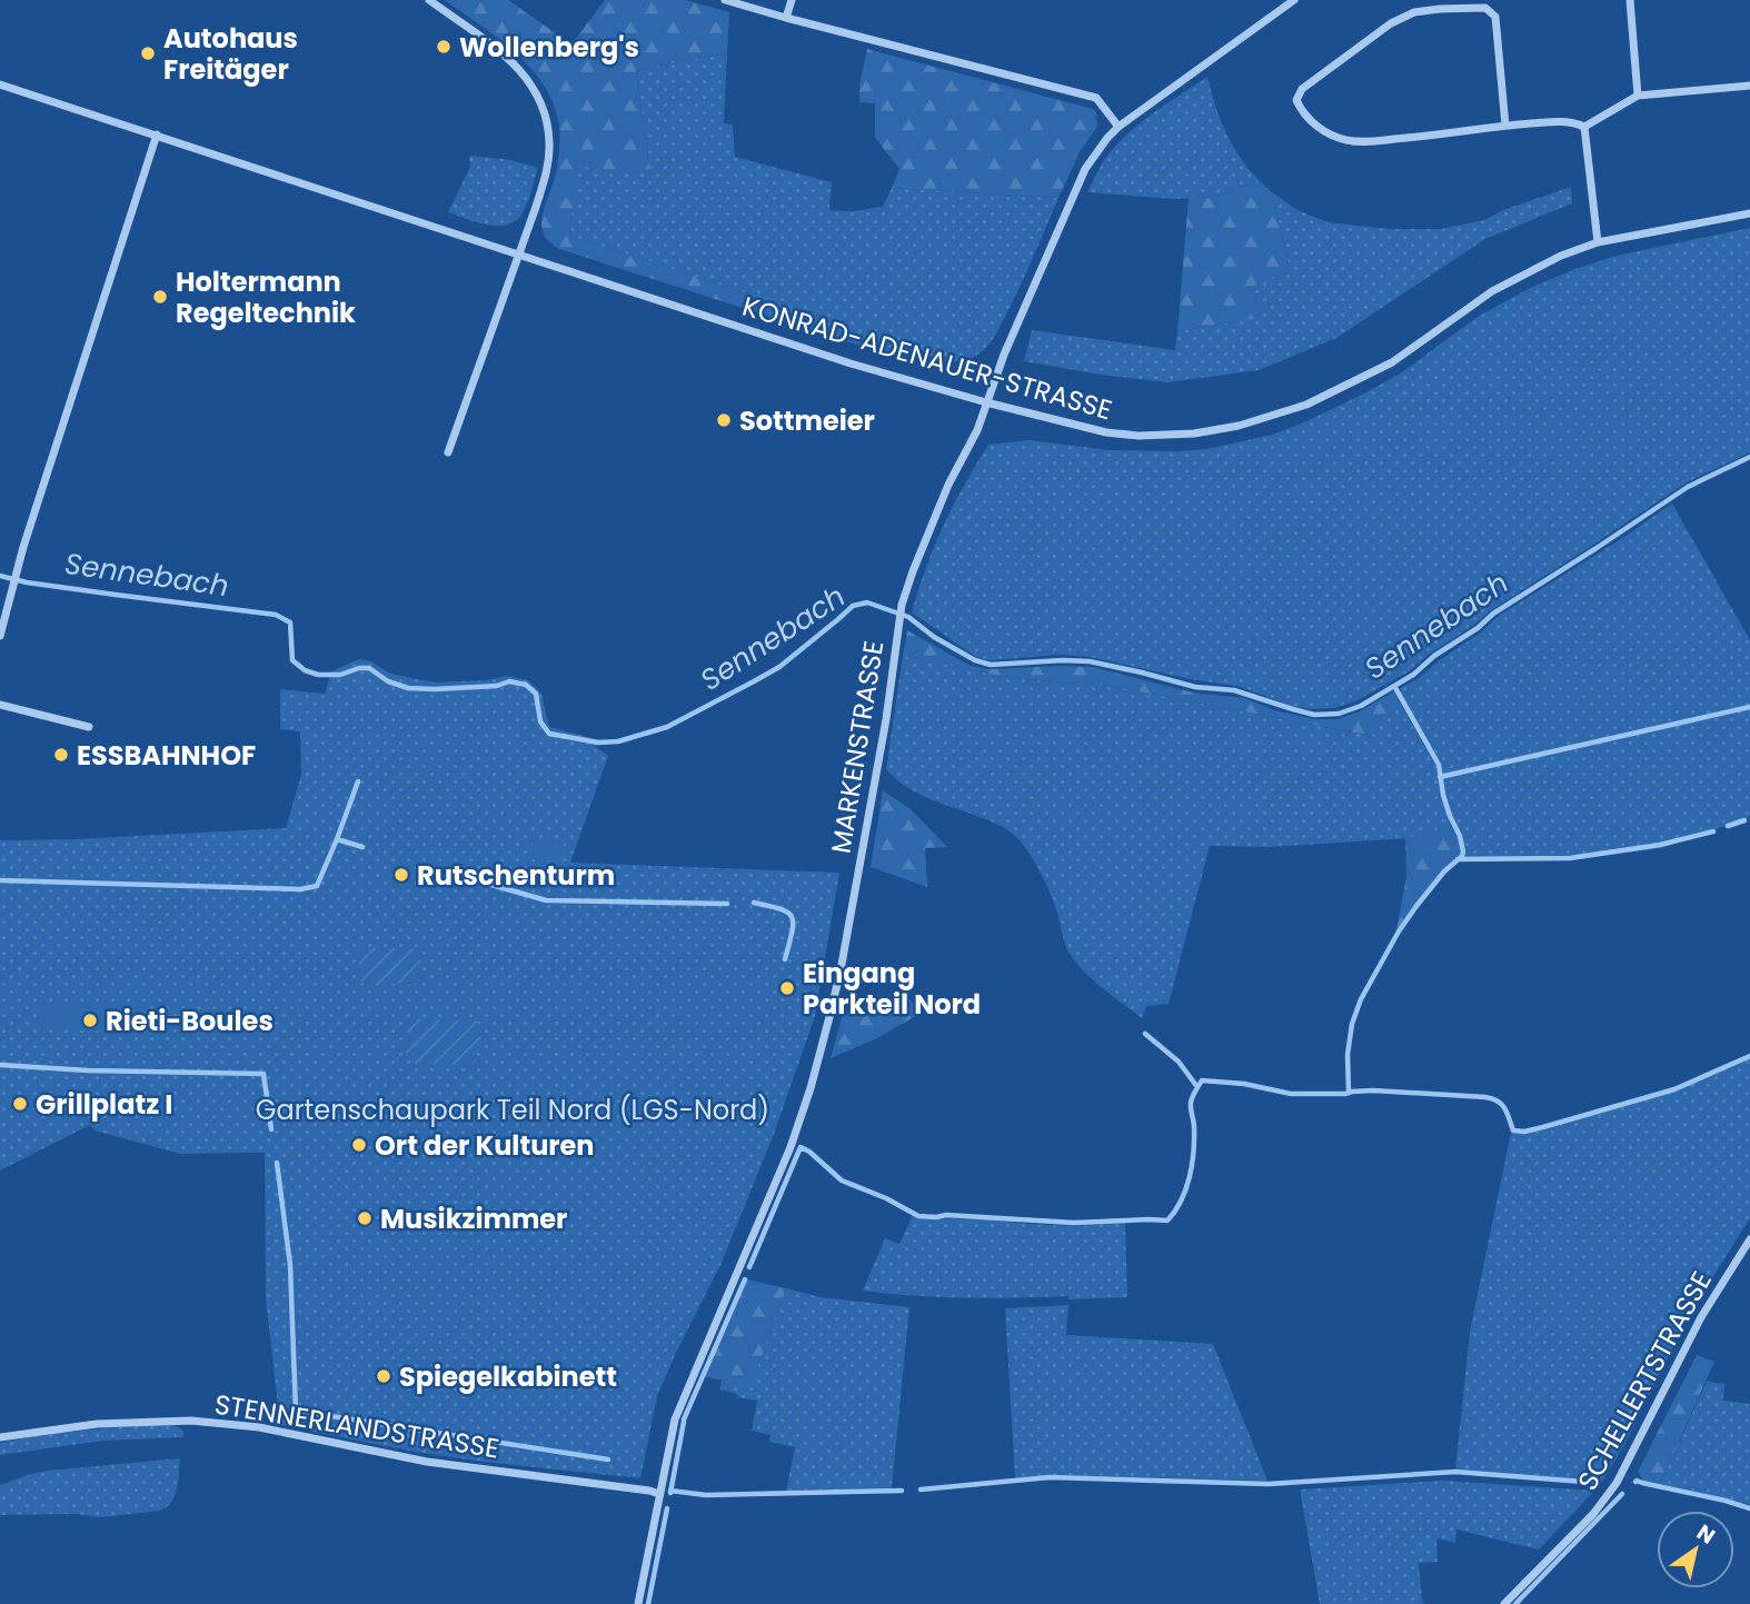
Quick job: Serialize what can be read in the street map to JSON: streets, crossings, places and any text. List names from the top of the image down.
{
  "streets": {
    "street": [
      "KONRAD-ADENAUER-STRASSE",
      "MARKENSTRASSE",
      "SCHELLERTSTRASSE",
      "STENNERLANDSTRASSE"
    ]
  },
  "crossings": [
    ["KONRAD-ADENAUER-STRASSE", "MARKENSTRASSE"],
    ["MARKENSTRASSE", "STENNERLANDSTRASSE"]
  ],
  "water": ["Sennebach"],
  "parks": ["Gartenschaupark Teil Nord (LGS-Nord)"],
  "places": [
    "Wollenberg's",
    "Autohaus Freitäger",
    "Holtermann Regeltechnik",
    "Sottmeier",
    "ESSBAHNHOF",
    "Rutschenturm",
    "Eingang Parkteil Nord",
    "Rieti-Boules",
    "Grillplatz I",
    "Ort der Kulturen",
    "Musikzimmer",
    "Spiegelkabinett"
  ],
  "north": "top right"
}
